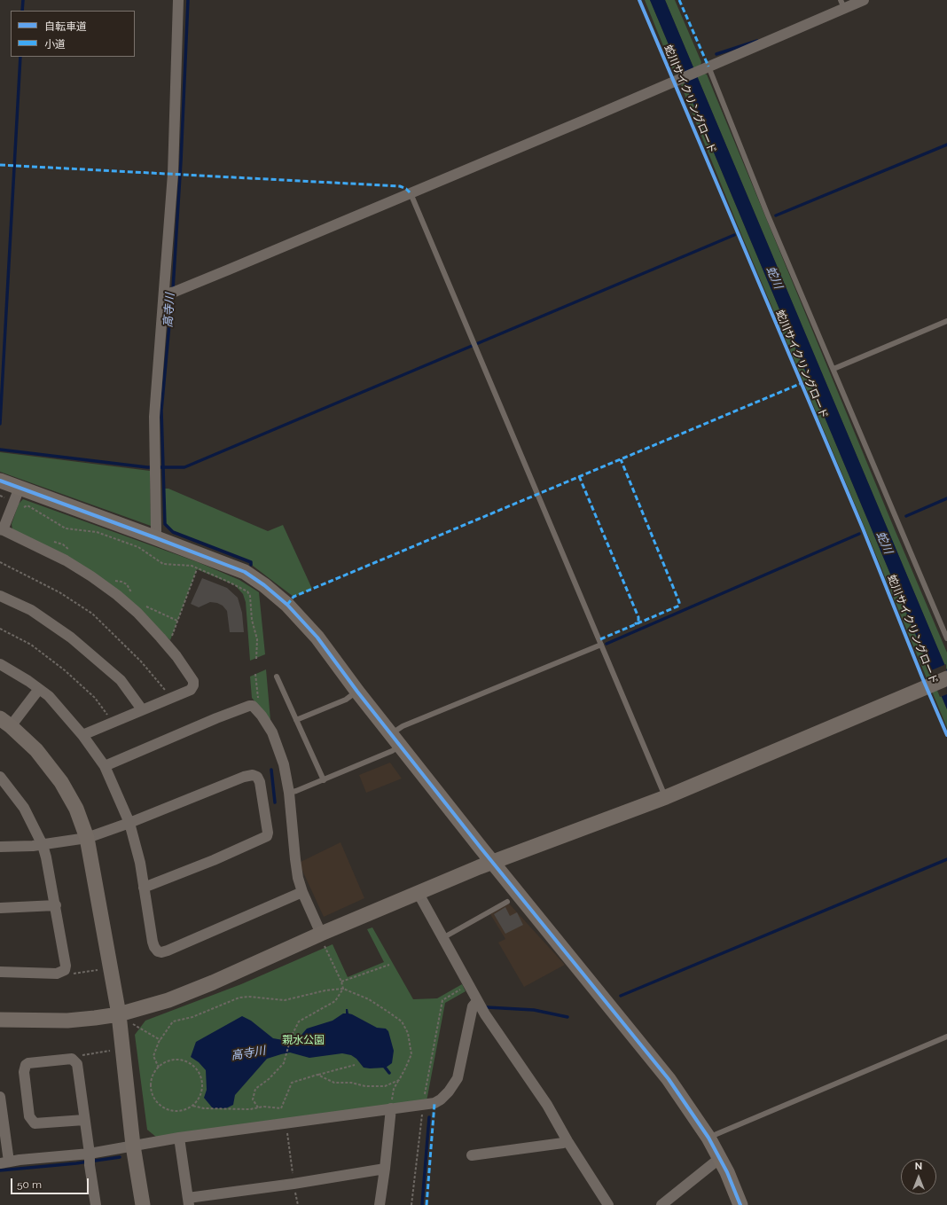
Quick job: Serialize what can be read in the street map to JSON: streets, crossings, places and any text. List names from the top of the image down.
{
  "streets": {
    "cycle path": ["蛇川サイクリングロード"]
  },
  "water": ["蛇川", "高寺川"],
  "parks": ["親水公園"],
  "legend": ["自転車道", "小道"],
  "scale_bar": "50 m",
  "north": "top"
}
